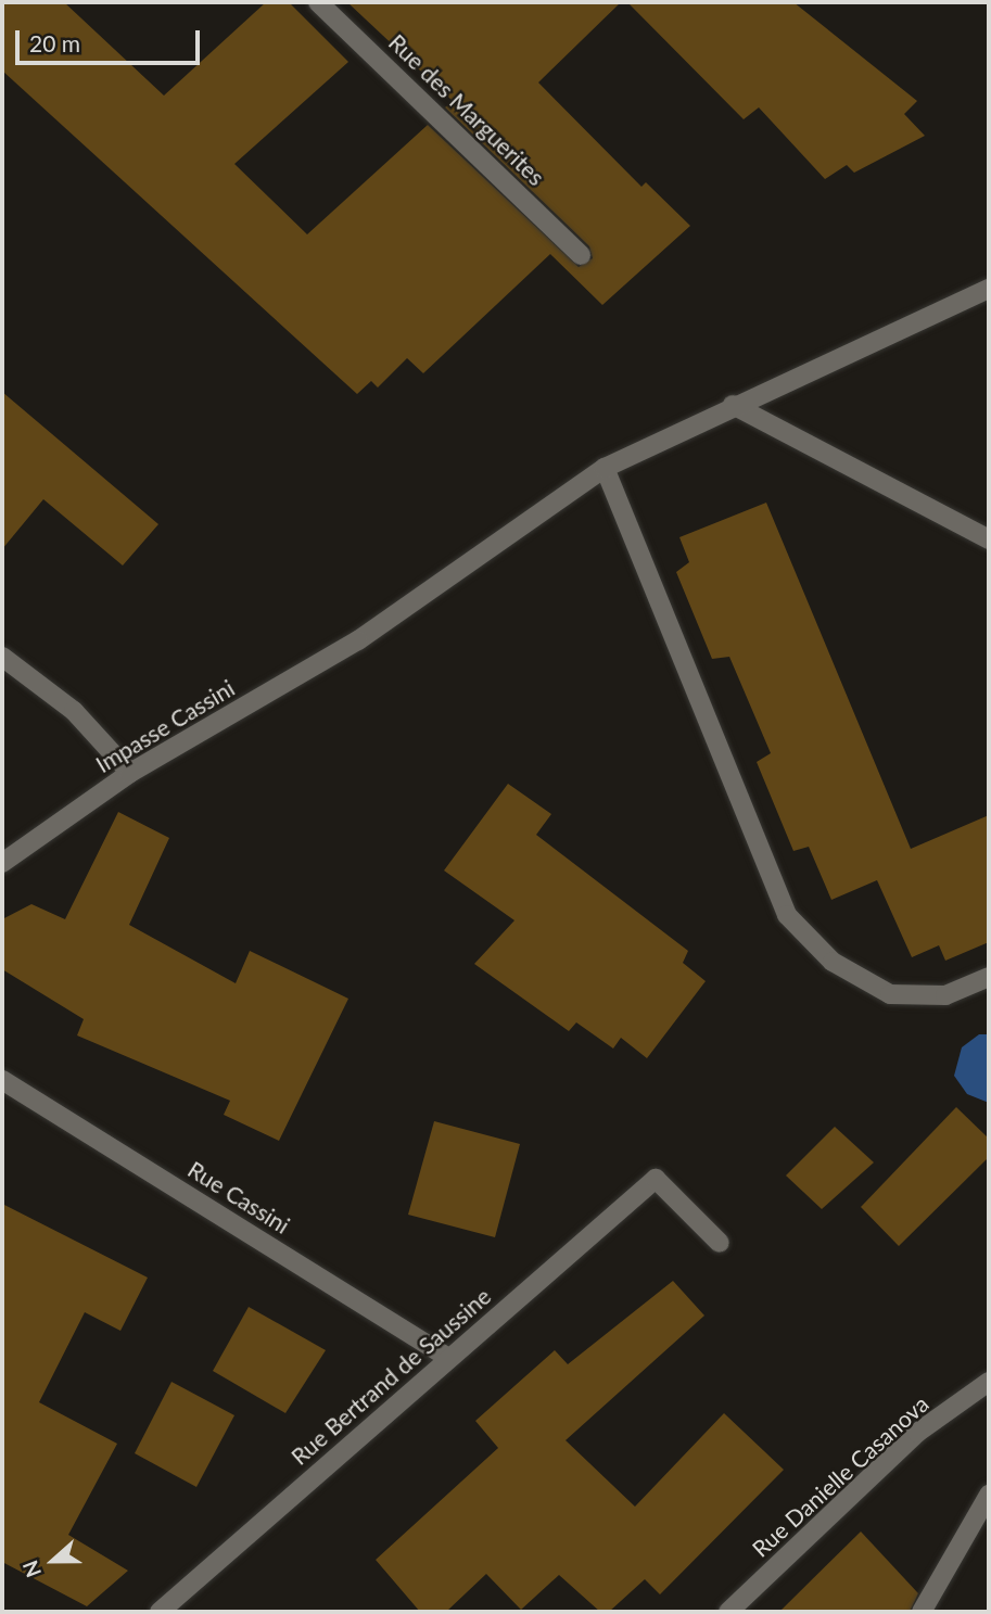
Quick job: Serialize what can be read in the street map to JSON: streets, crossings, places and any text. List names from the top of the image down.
{
  "streets": {
    "street": [
      "Rue des Marguerites",
      "Impasse Cassini",
      "Rue Cassini",
      "Rue Bertrand de Saussine",
      "Rue Danielle Casanova"
    ]
  },
  "crossings": [
    ["Rue Cassini", "Rue Bertrand de Saussine"]
  ],
  "scale_bar": "20 m",
  "north": "left"
}
